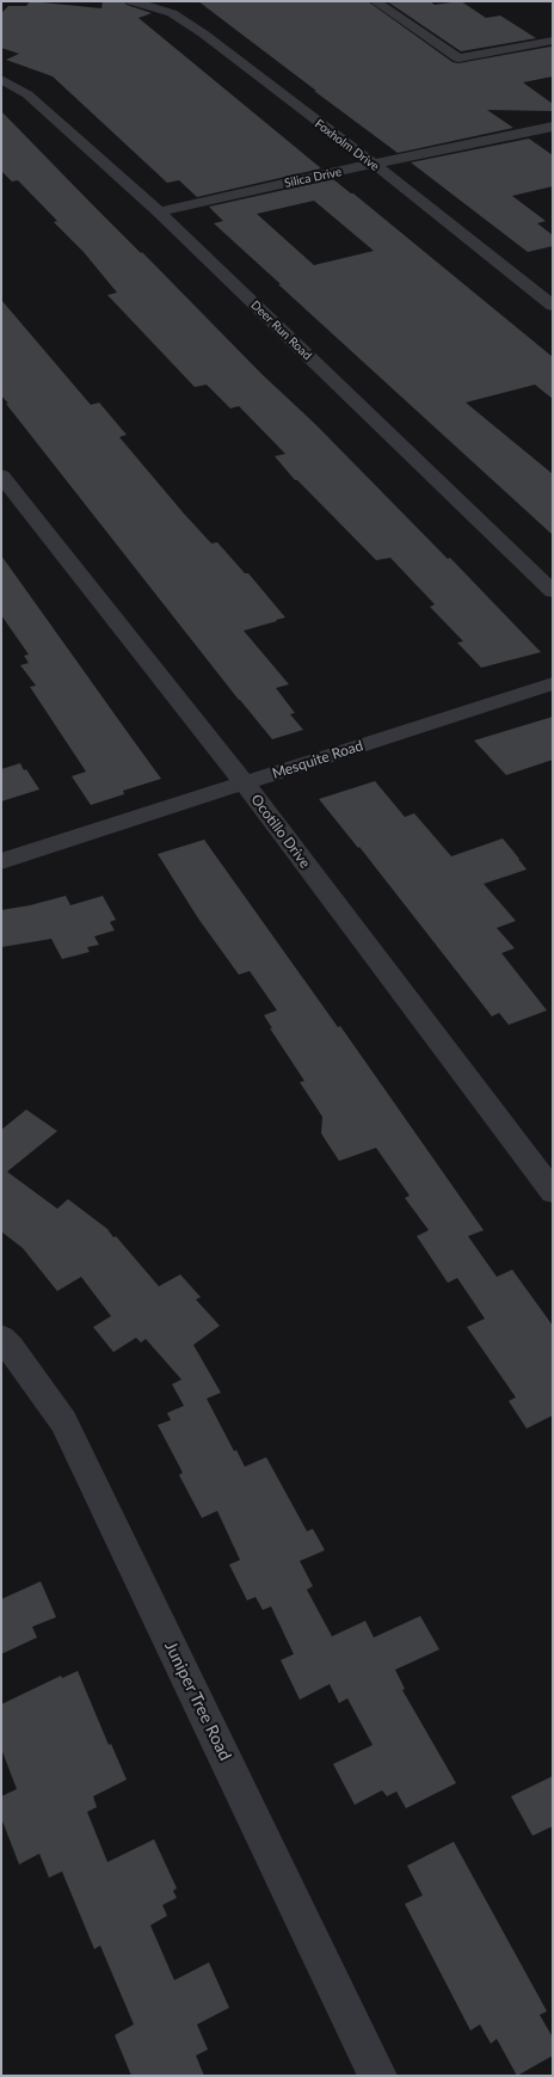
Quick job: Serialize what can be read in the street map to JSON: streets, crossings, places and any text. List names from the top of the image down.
{
  "streets": {
    "street": [
      "Foxholm Drive",
      "Silica Drive",
      "Deer Run Road",
      "Mesquite Road",
      "Ocotillo Drive",
      "Juniper Tree Road"
    ]
  },
  "crossings": [
    ["Foxholm Drive", "Silica Drive"],
    ["Silica Drive", "Deer Run Road"],
    ["Mesquite Road", "Ocotillo Drive"]
  ]
}
